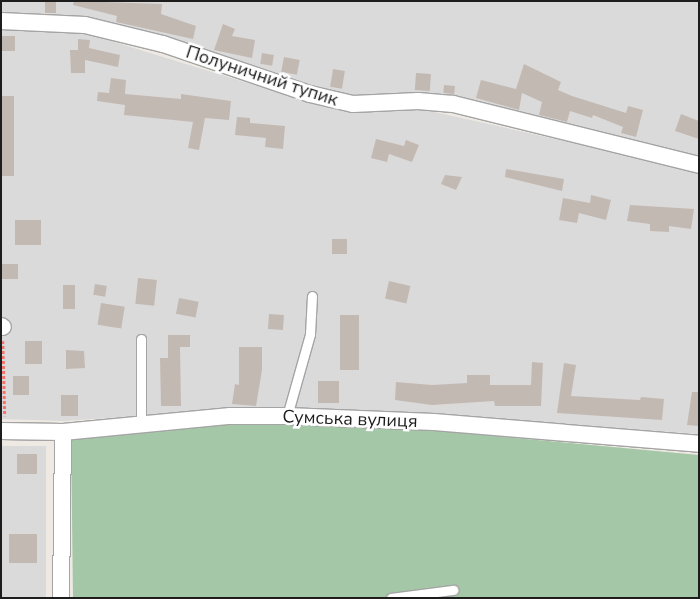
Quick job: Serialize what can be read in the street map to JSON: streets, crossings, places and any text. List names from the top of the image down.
{
  "streets": {
    "street": ["Полуничний тупик", "Сумська вулиця"]
  }
}
